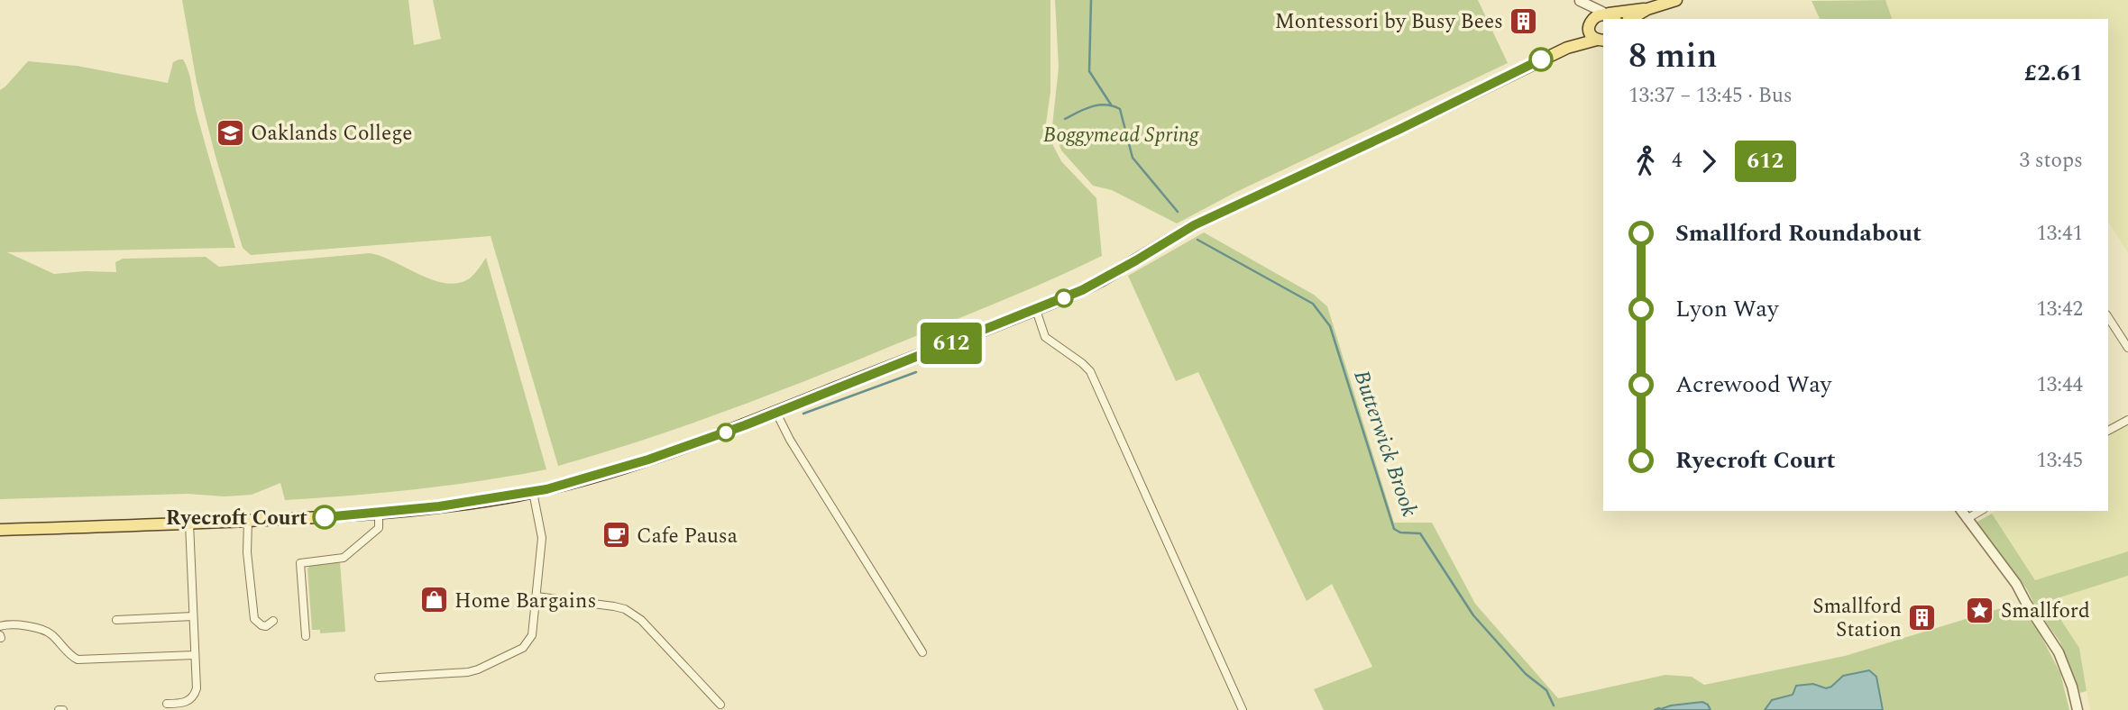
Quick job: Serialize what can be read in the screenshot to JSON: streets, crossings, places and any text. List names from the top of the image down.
{
  "water": ["Butterwick Brook"],
  "parks": ["Boggymead Spring"],
  "places": {
    "building": ["Montessori by Busy Bees", "Smallford Station"],
    "school or university": ["Oaklands College"],
    "other": ["Ryecroft Court"],
    "cafe": ["Cafe Pausa"],
    "shop": ["Home Bargains"],
    "place": ["Smallford"]
  },
  "lines": ["bus line 612"],
  "page": {
    "on_map": "612",
    "heading": ["8 min", "13:37 – 13:45 · Bus", "£2.61"],
    "legs": ["4", "612", "3 stops"],
    "list": [
      {
        "name": "Smallford Roundabout",
        "value": "13:41"
      },
      {
        "name": "Lyon Way",
        "value": "13:42"
      },
      {
        "name": "Acrewood Way",
        "value": "13:44"
      },
      {
        "name": "Ryecroft Court",
        "value": "13:45"
      }
    ]
  }
}
